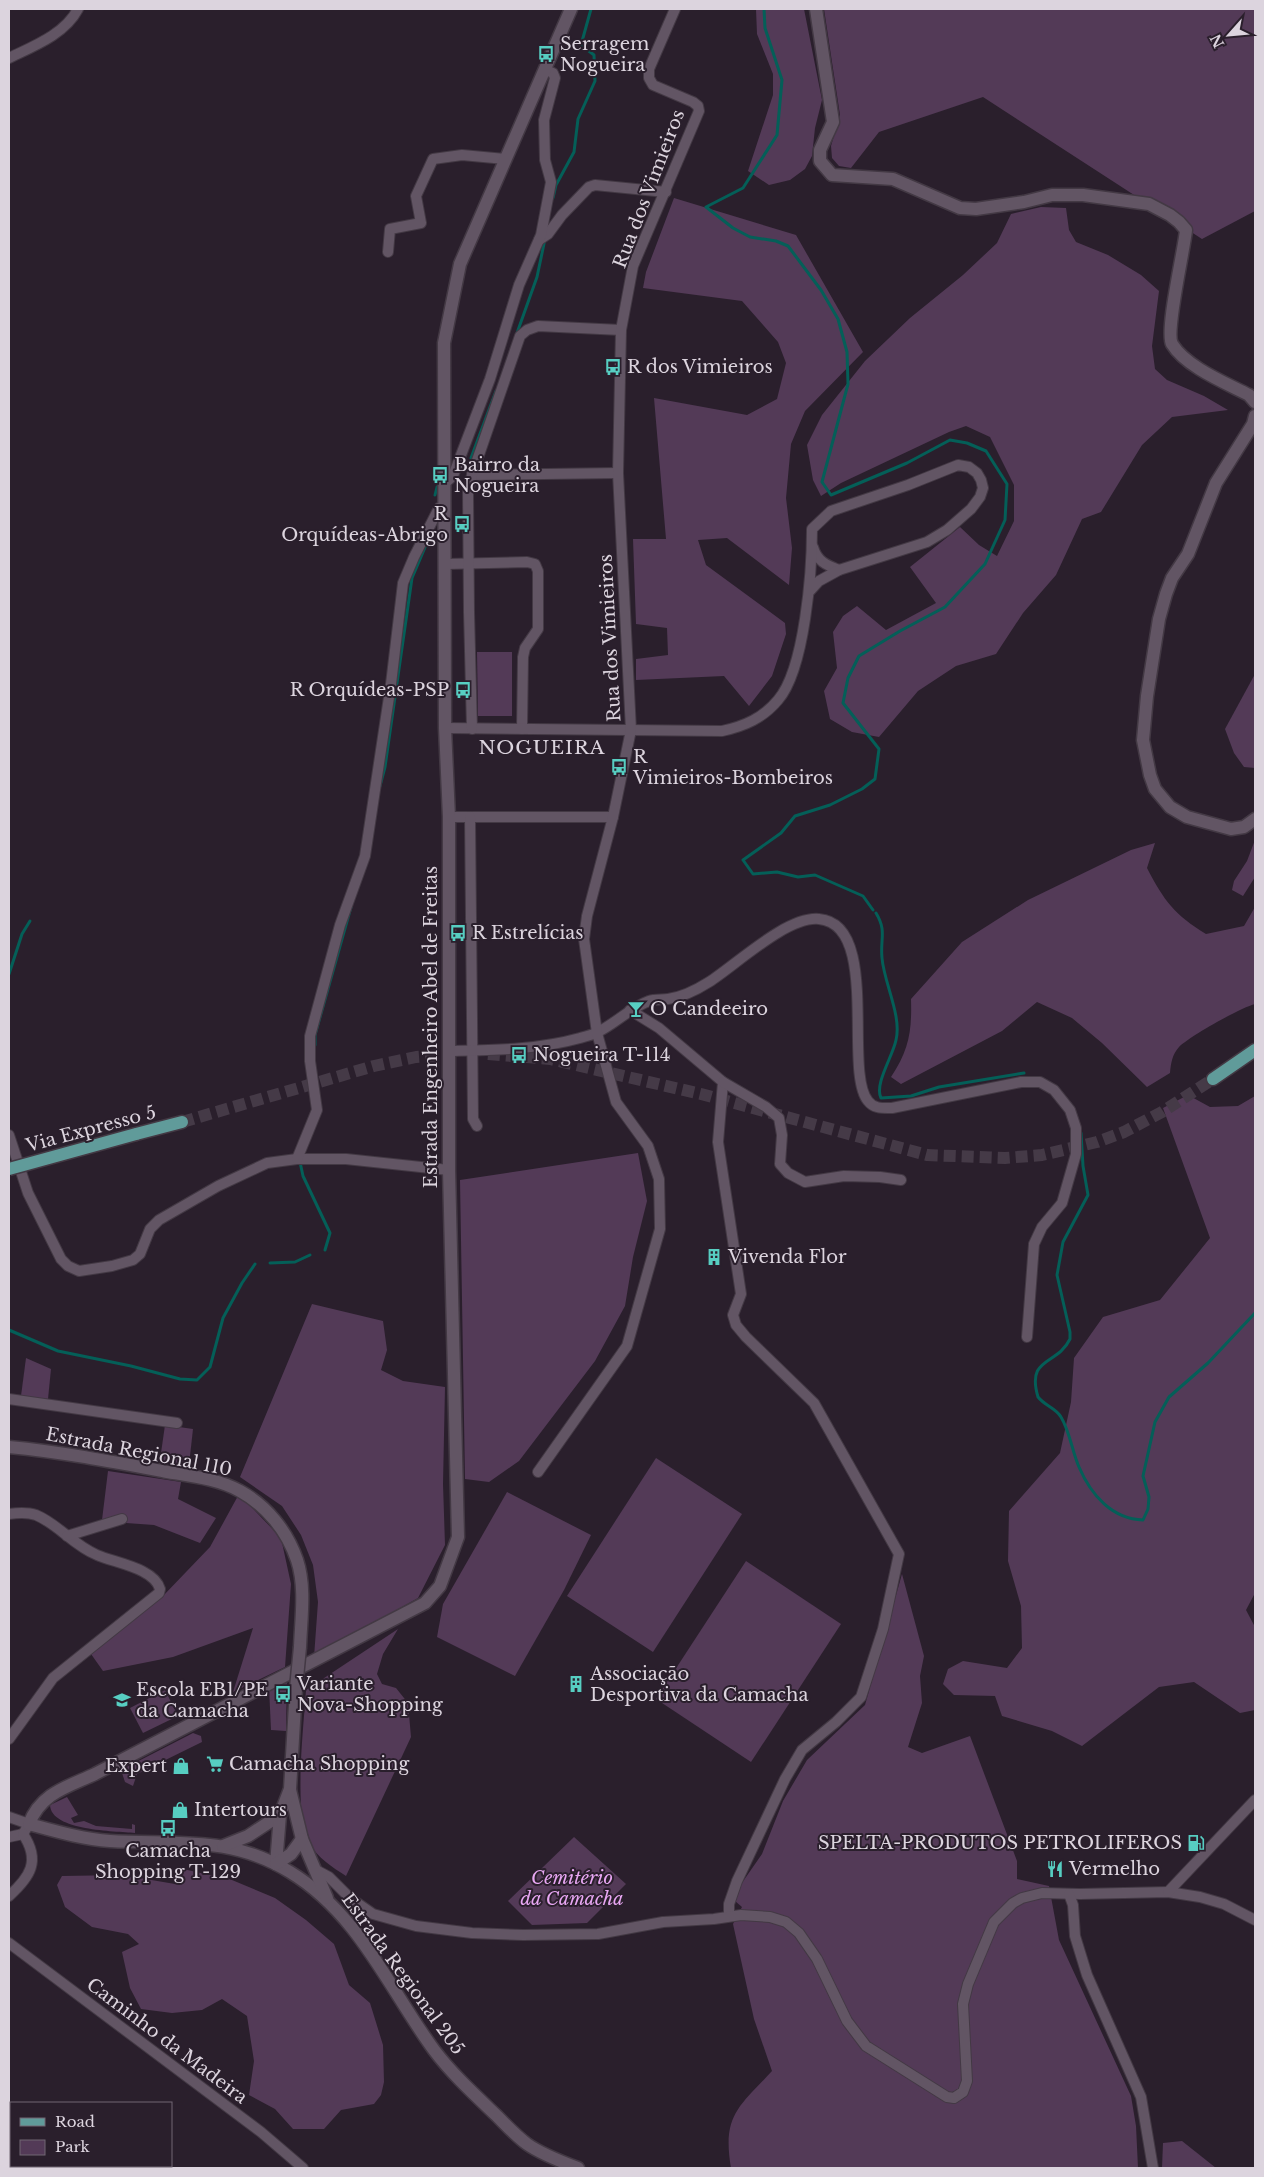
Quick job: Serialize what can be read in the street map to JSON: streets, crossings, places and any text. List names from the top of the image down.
{
  "streets": {
    "main road": [
      "Estrada Engenheiro Abel de Freitas",
      "Via Expresso 5",
      "Estrada Regional 110",
      "Estrada Regional 205"
    ],
    "street": ["Rua dos Vimieiros", "Caminho da Madeira"]
  },
  "crossings": [
    ["Estrada Engenheiro Abel de Freitas", "Estrada Regional 205"],
    ["Estrada Regional 110", "Estrada Regional 205"]
  ],
  "districts": ["NOGUEIRA"],
  "parks": ["Cemitério da Camacha"],
  "places": {
    "bus stop": [
      "Serragem Nogueira",
      "R dos Vimieiros",
      "Bairro da Nogueira",
      "R Orquídeas-Abrigo",
      "R Orquídeas-PSP",
      "R Vimieiros-Bombeiros",
      "R Estrelícias",
      "Nogueira T-114",
      "Variante Nova-Shopping",
      "Camacha Shopping T-129"
    ],
    "bar": ["O Candeeiro"],
    "building": ["Vivenda Flor", "Associação Desportiva da Camacha"],
    "school or university": ["Escola EB1/PE da Camacha"],
    "supermarket": ["Camacha Shopping"],
    "shop": ["Expert", "Intertours"],
    "fuel station": ["SPELTA-PRODUTOS PETROLIFEROS"],
    "restaurant": ["Vermelho"]
  },
  "legend": ["Road", "Park"],
  "north": "bottom left"
}
